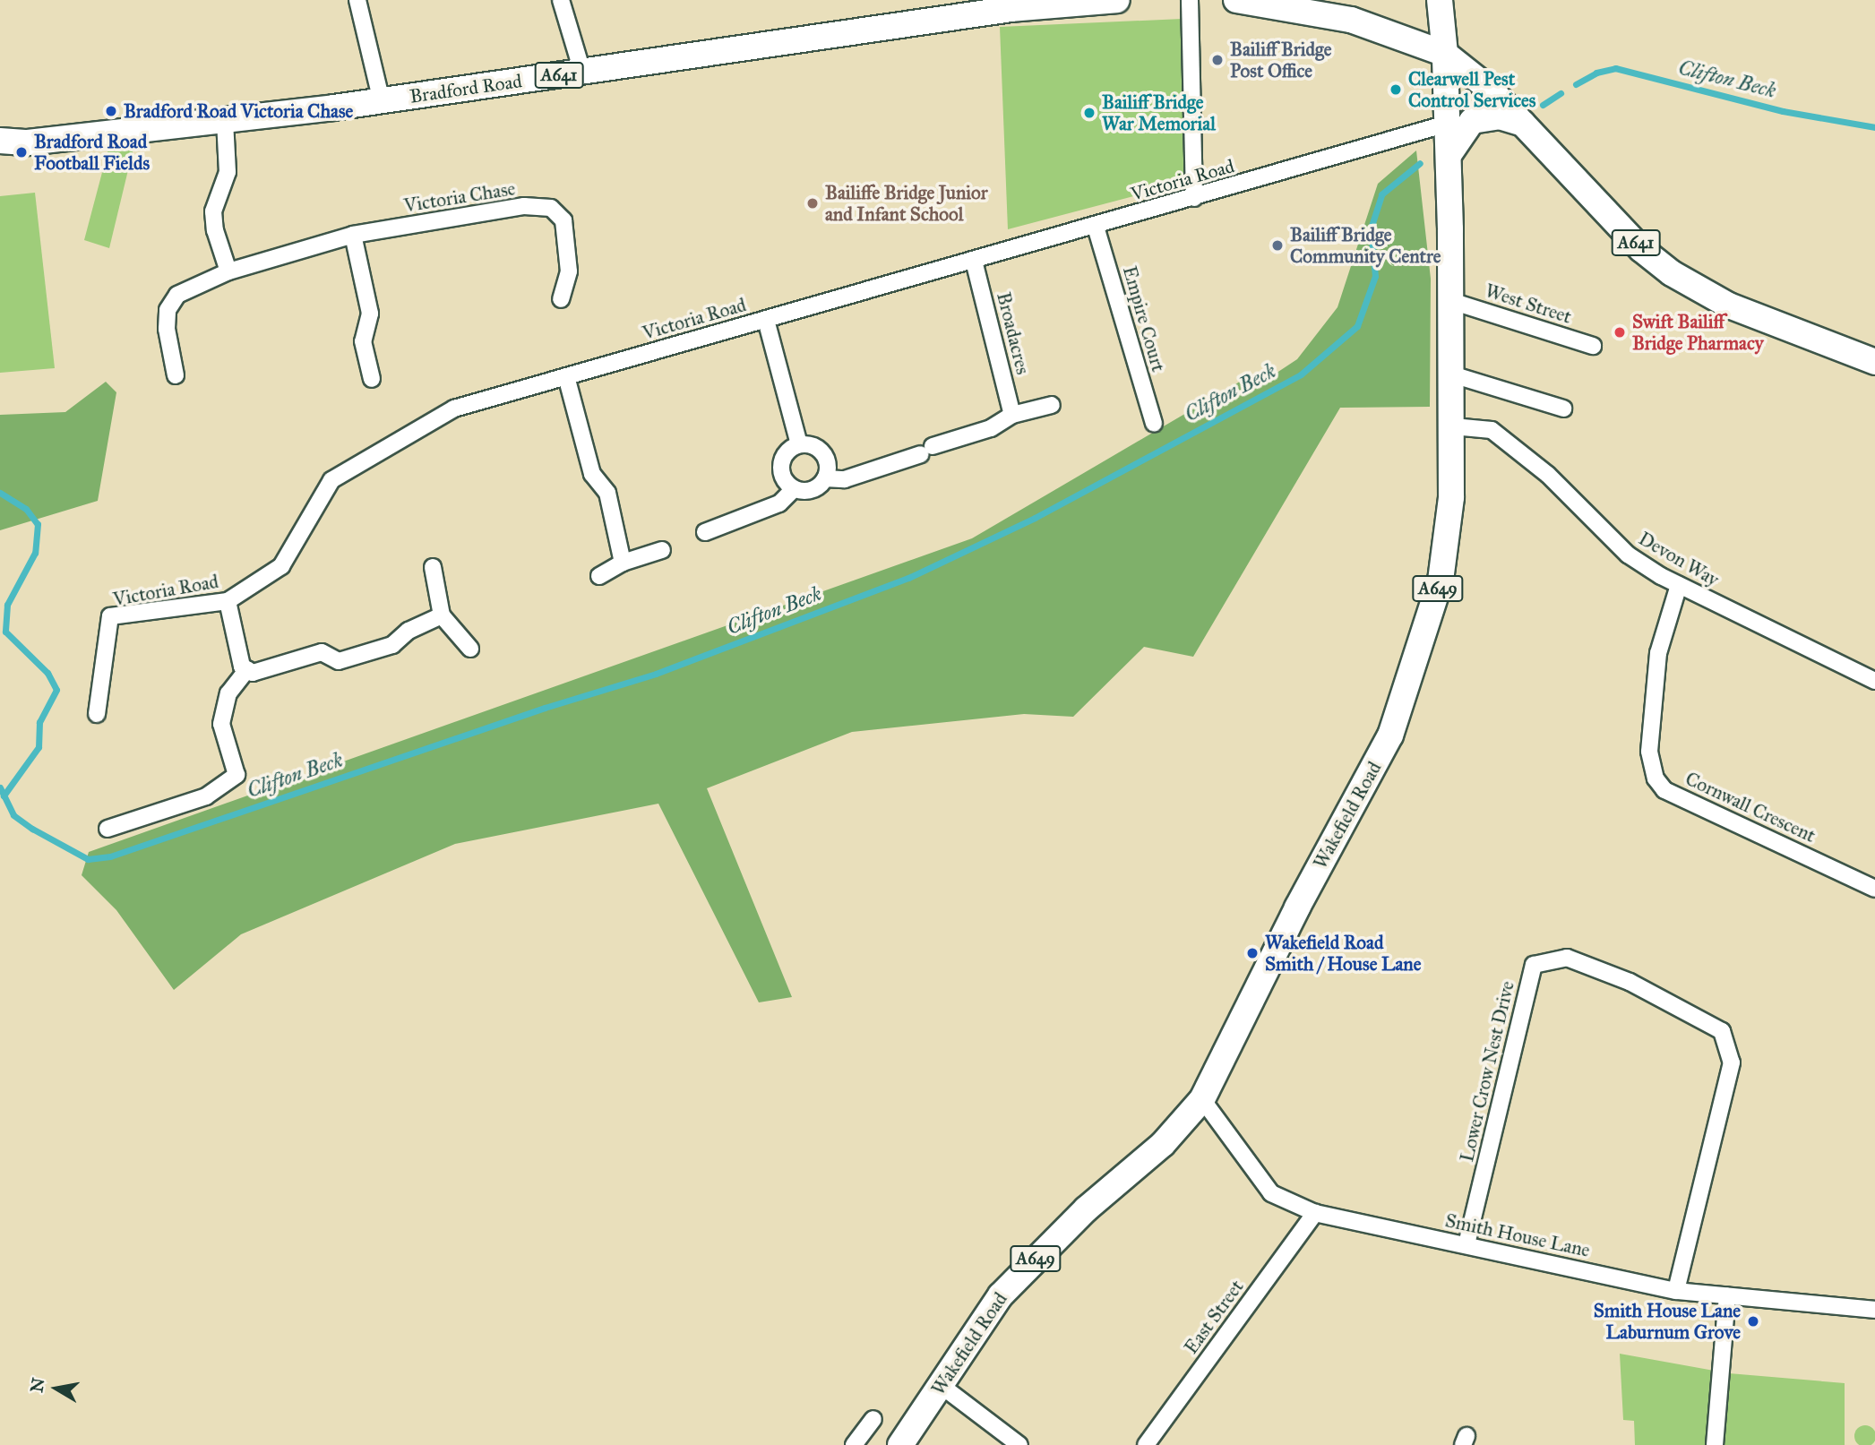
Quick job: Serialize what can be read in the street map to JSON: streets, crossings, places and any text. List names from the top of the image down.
{
  "streets": {
    "main road": [
      "A641",
      "Bradford Road",
      "A649",
      "Wakefield Road"
    ],
    "street": [
      "Victoria Road",
      "Victoria Chase",
      "West Street",
      "Empire Court",
      "Broadacres",
      "Devon Way",
      "Cornwall Crescent",
      "Lower Crow Nest Drive",
      "Smith House Lane",
      "East Street"
    ]
  },
  "crossings": [
    ["A641", "A649"],
    ["A641", "Wakefield Road"],
    ["Victoria Road", "Empire Court"],
    ["Victoria Road", "Broadacres"],
    ["Victoria Road", "Wakefield Road"],
    ["West Street", "Wakefield Road"],
    ["Devon Way", "Cornwall Crescent"],
    ["Devon Way", "Wakefield Road"],
    ["A649", "Wakefield Road"],
    ["Wakefield Road", "Smith House Lane"],
    ["Lower Crow Nest Drive", "Smith House Lane"],
    ["Smith House Lane", "East Street"]
  ],
  "water": ["Clifton Beck"],
  "places": [
    "Bailiff Bridge Post Office",
    "Clearwell Pest Control Services",
    "Bradford Road Victoria Chase",
    "Bailiff Bridge War Memorial",
    "Bradford Road Football Fields",
    "Bailiffe Bridge Junior and Infant School",
    "Bailiff Bridge Community Centre",
    "Swift Bailiff Bridge Pharmacy",
    "Wakefield Road Smith / House Lane",
    "Smith House Lane Laburnum Grove"
  ],
  "north": "left"
}
